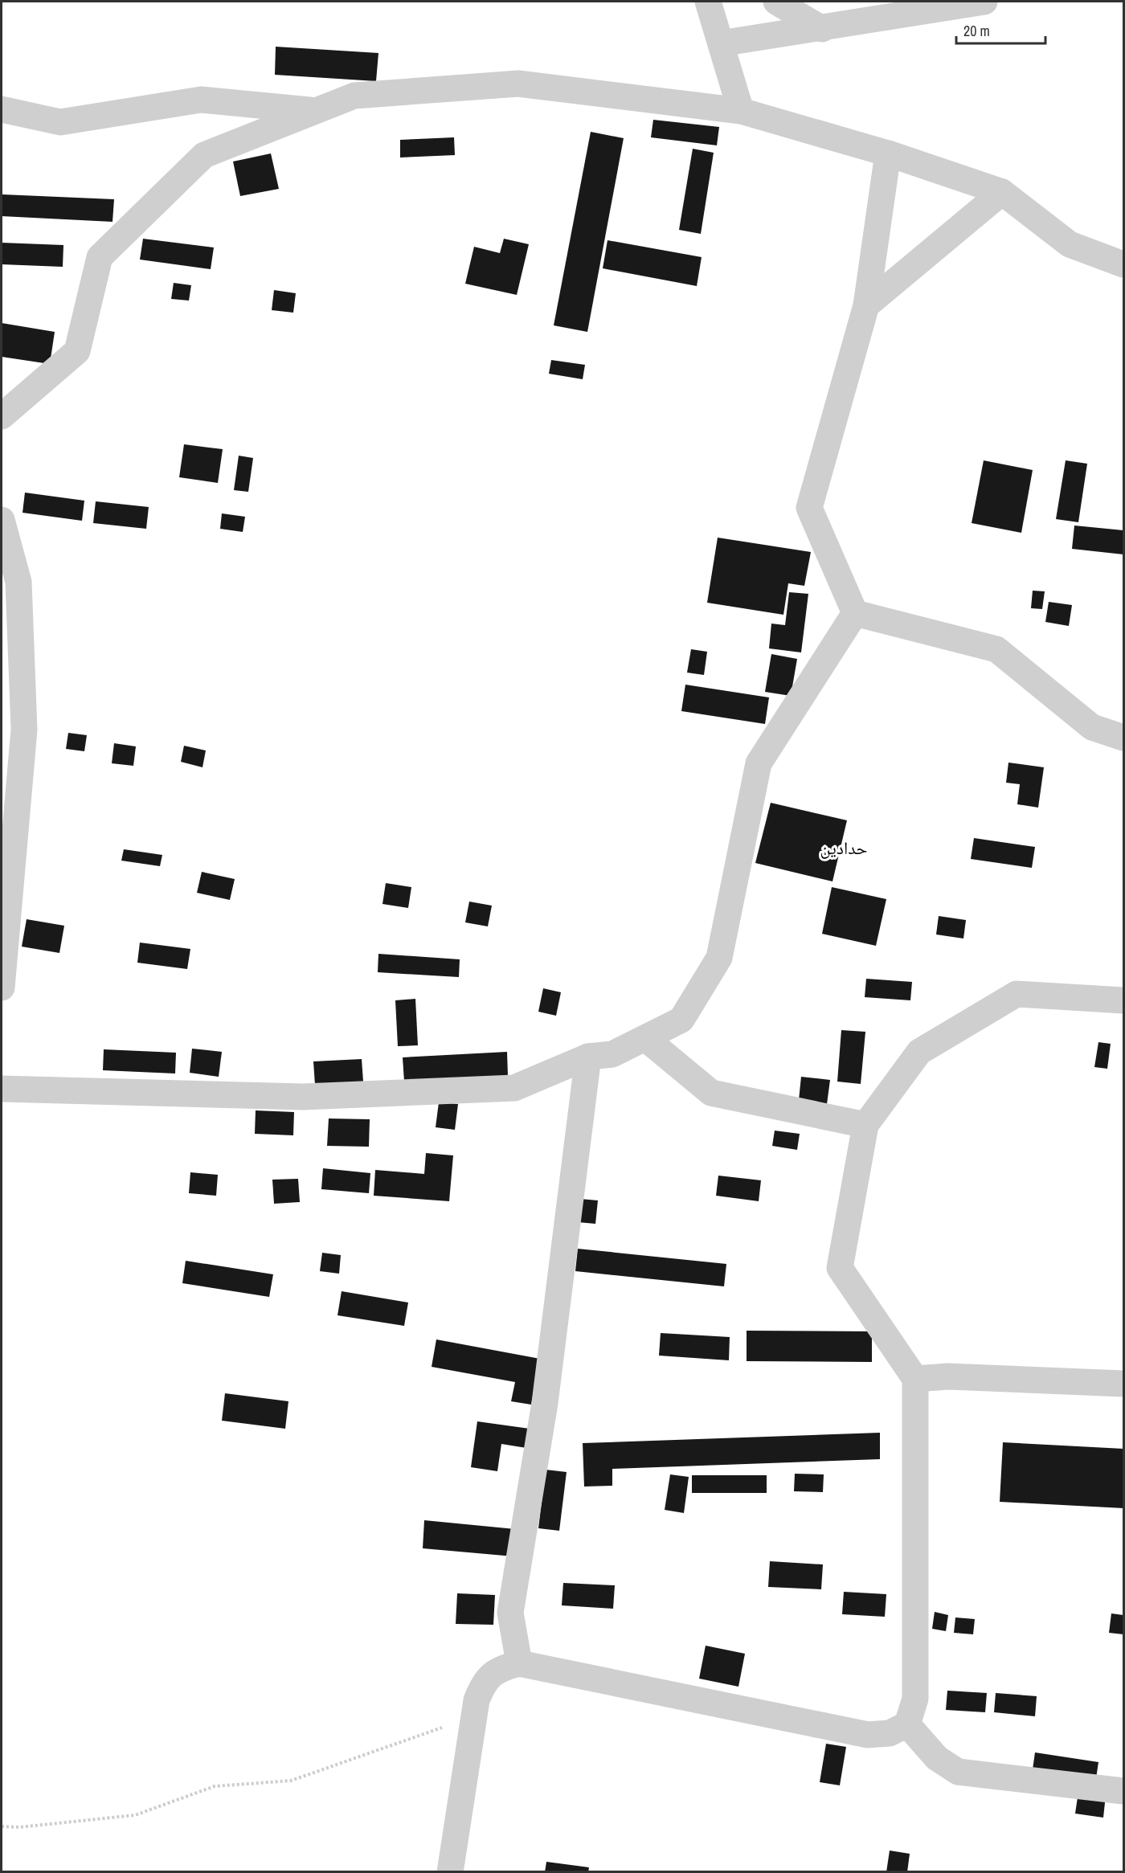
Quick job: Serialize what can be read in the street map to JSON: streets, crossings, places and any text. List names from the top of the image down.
{
  "districts": ["حدادين"],
  "scale_bar": "20 m"
}
